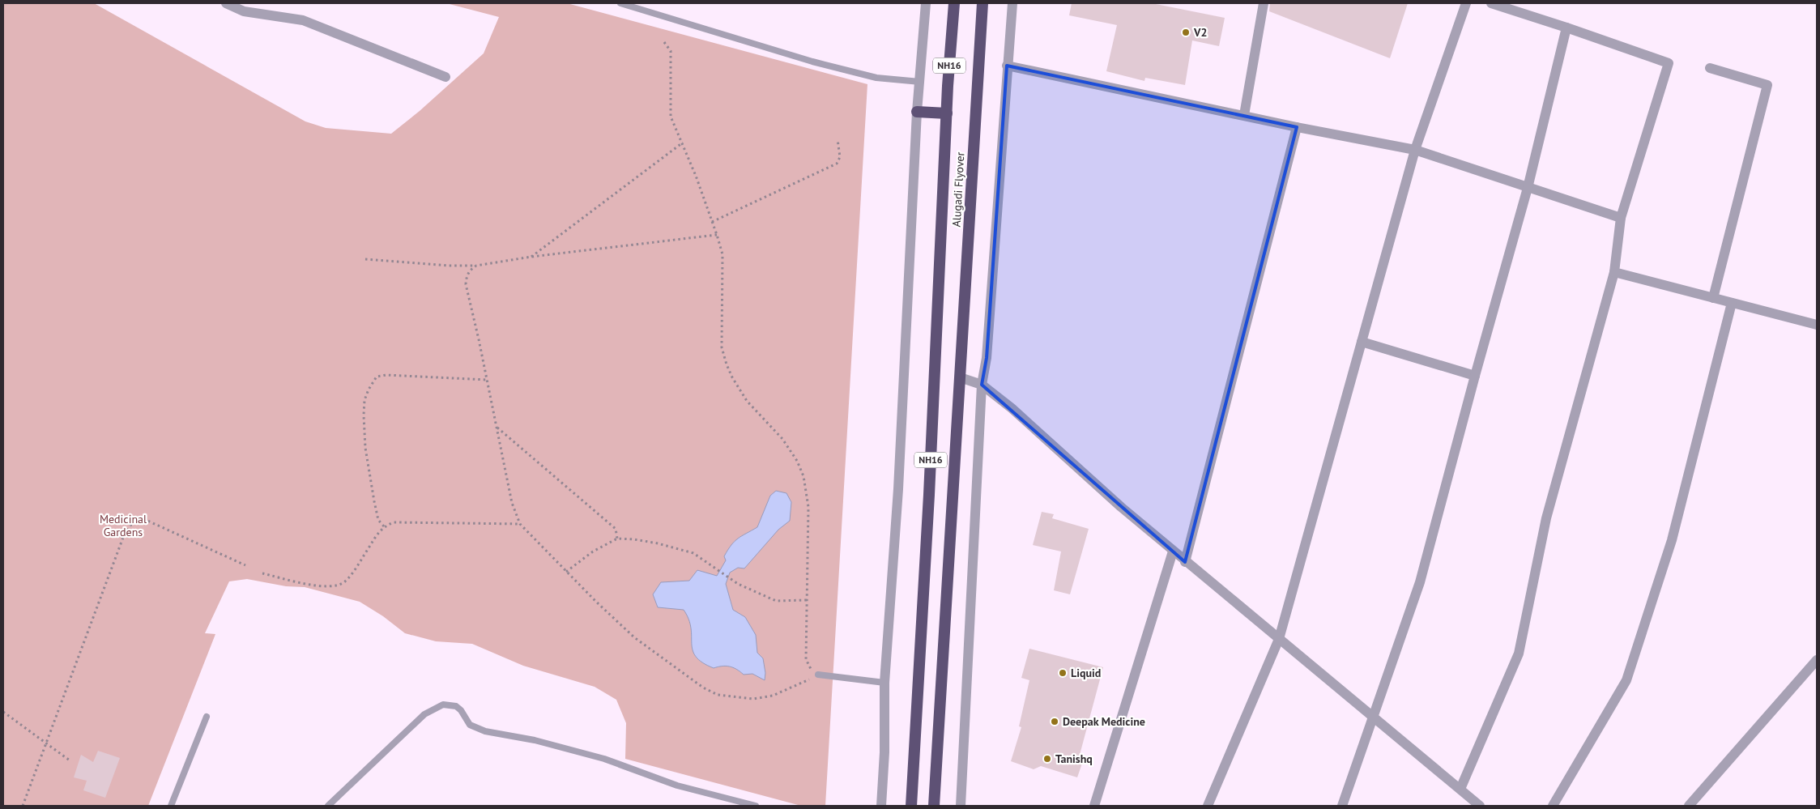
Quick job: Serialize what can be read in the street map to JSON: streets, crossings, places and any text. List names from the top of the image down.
{
  "streets": {
    "highway": ["NH16", "Alugadi Flyover"]
  },
  "crossings": [
    ["NH16", "Alugadi Flyover"]
  ],
  "parks": ["Medicinal Gardens"],
  "places": [
    "V2",
    "Liquid",
    "Deepak Medicine",
    "Tanishq"
  ]
}
